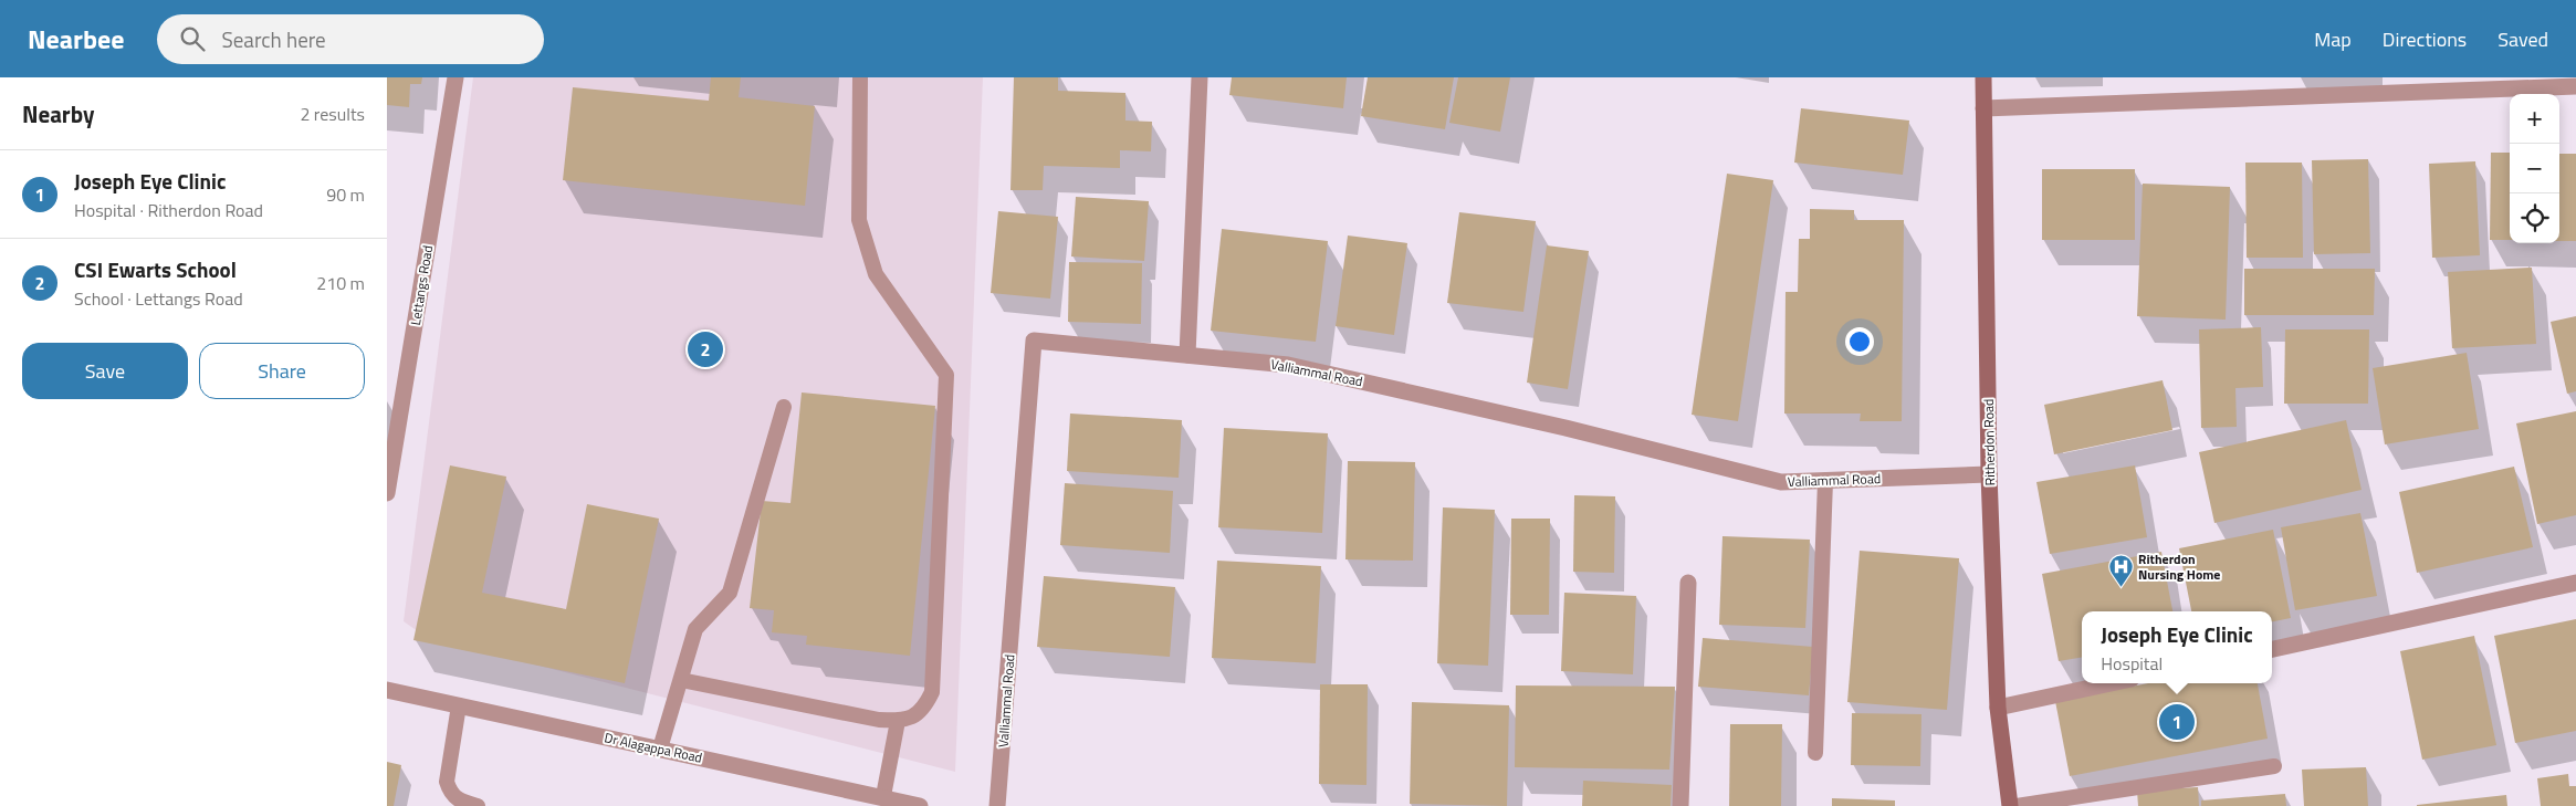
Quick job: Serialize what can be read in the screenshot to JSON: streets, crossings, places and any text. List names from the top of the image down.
{
  "streets": {
    "main road": ["Ritherdon Road"],
    "street": ["Lettangs Road", "Valliammal Road", "Dr Alagappa Road"]
  },
  "crossings": [
    ["Valliammal Road", "Ritherdon Road"]
  ],
  "places": {
    "hospital": ["Ritherdon Nursing Home"]
  },
  "page": {
    "header": "Nearbee",
    "search": "Search here",
    "nav": ["Map", "Directions", "Saved"],
    "heading": ["Nearby", "2 results"],
    "map_buttons": ["+", "−"],
    "list": [
      {
        "mark": "1",
        "name": "Joseph Eye Clinic",
        "note": "Hospital · Ritherdon Road",
        "value": "90 m"
      },
      {
        "mark": "2",
        "name": "CSI Ewarts School",
        "note": "School · Lettangs Road",
        "value": "210 m"
      }
    ],
    "buttons": ["Save", "Share"],
    "pins": ["2", "1"],
    "popup": ["Joseph Eye Clinic", "Hospital"]
  }
}
